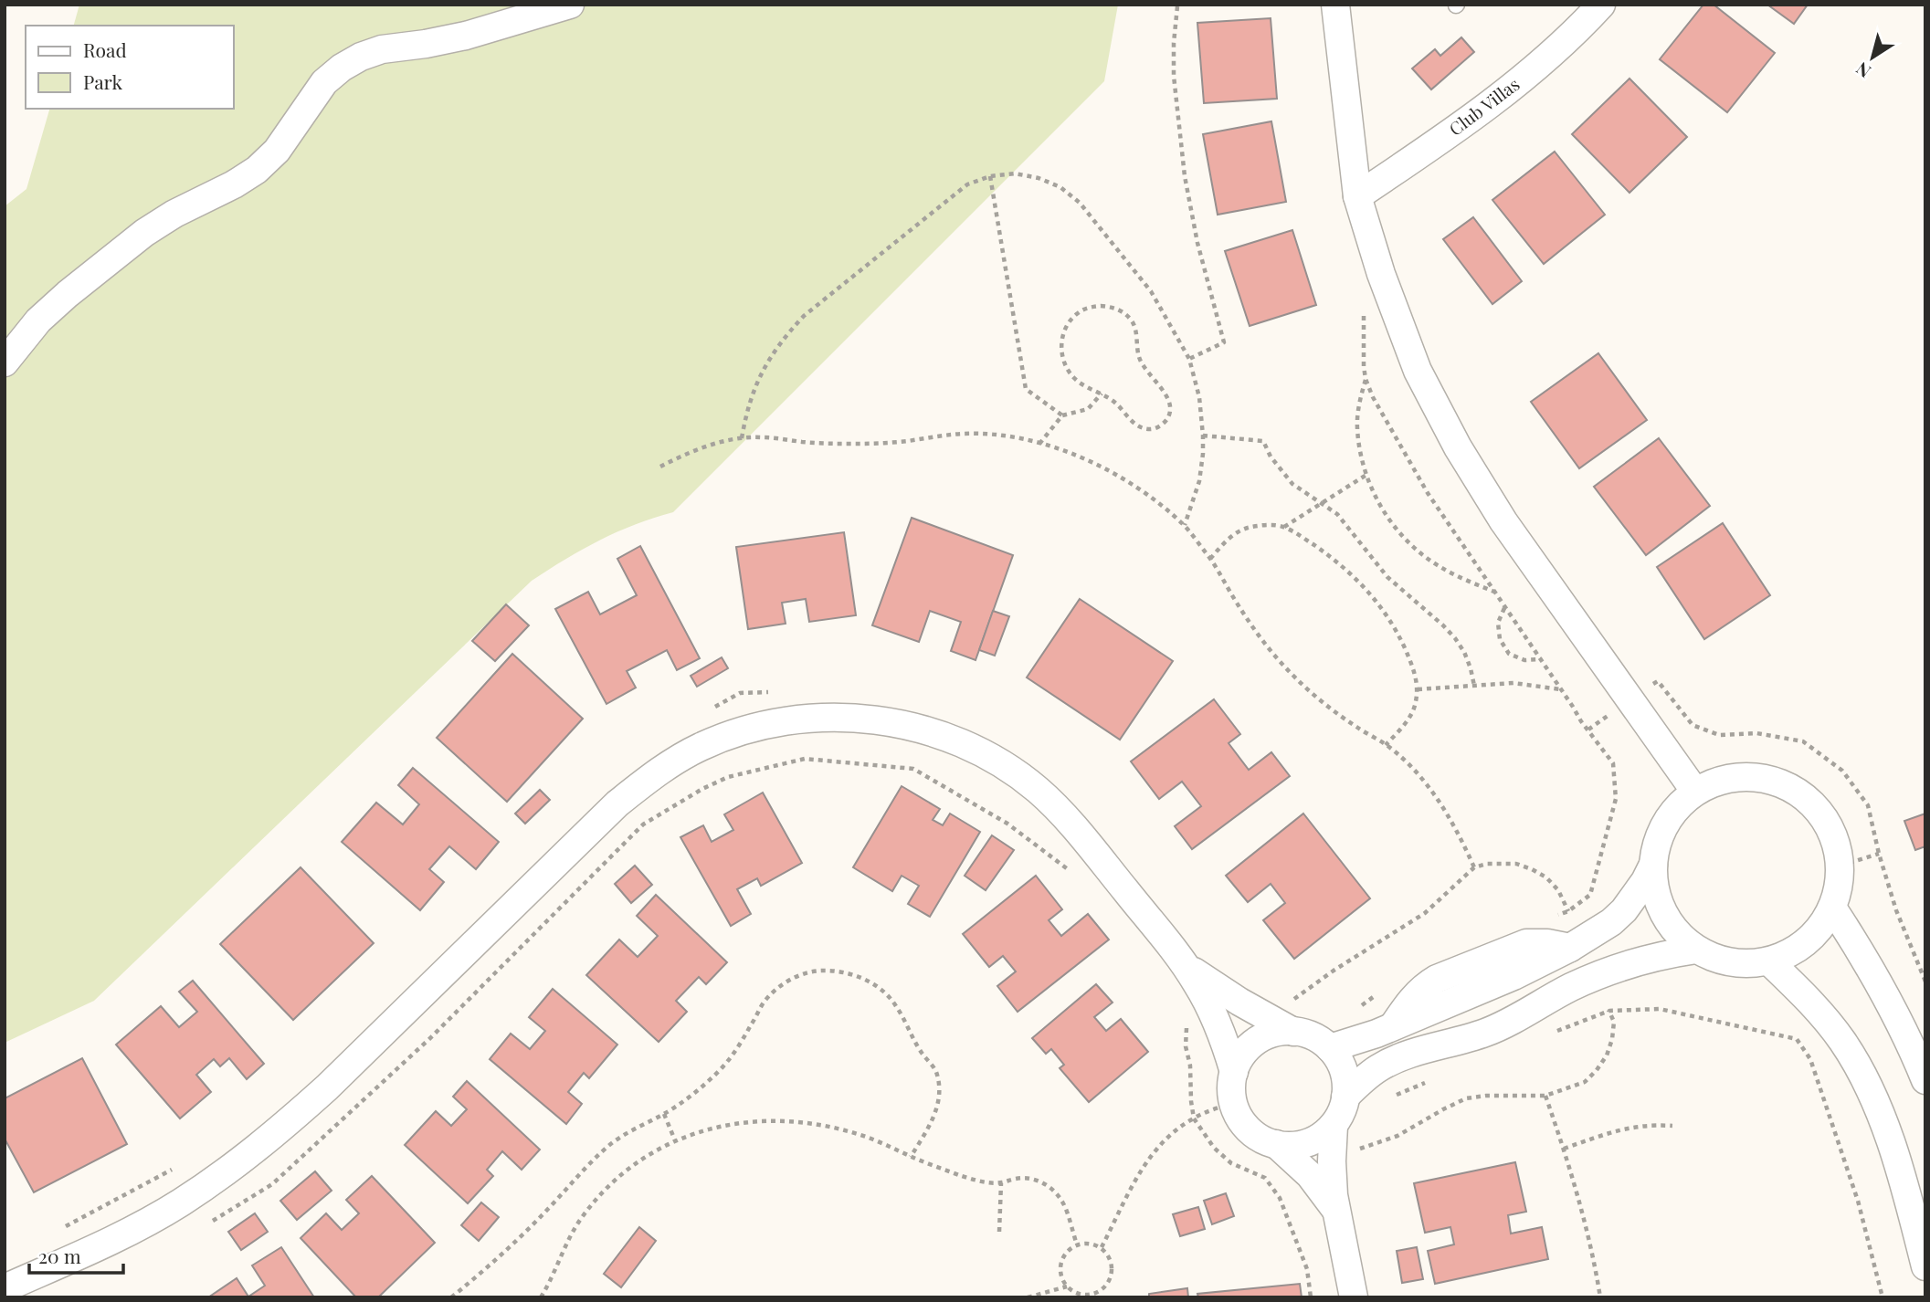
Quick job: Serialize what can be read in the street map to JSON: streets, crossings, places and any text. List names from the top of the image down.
{
  "streets": {
    "street": ["Club Villas"]
  },
  "legend": ["Road", "Park"],
  "scale_bar": "20 m",
  "north": "bottom left"
}
